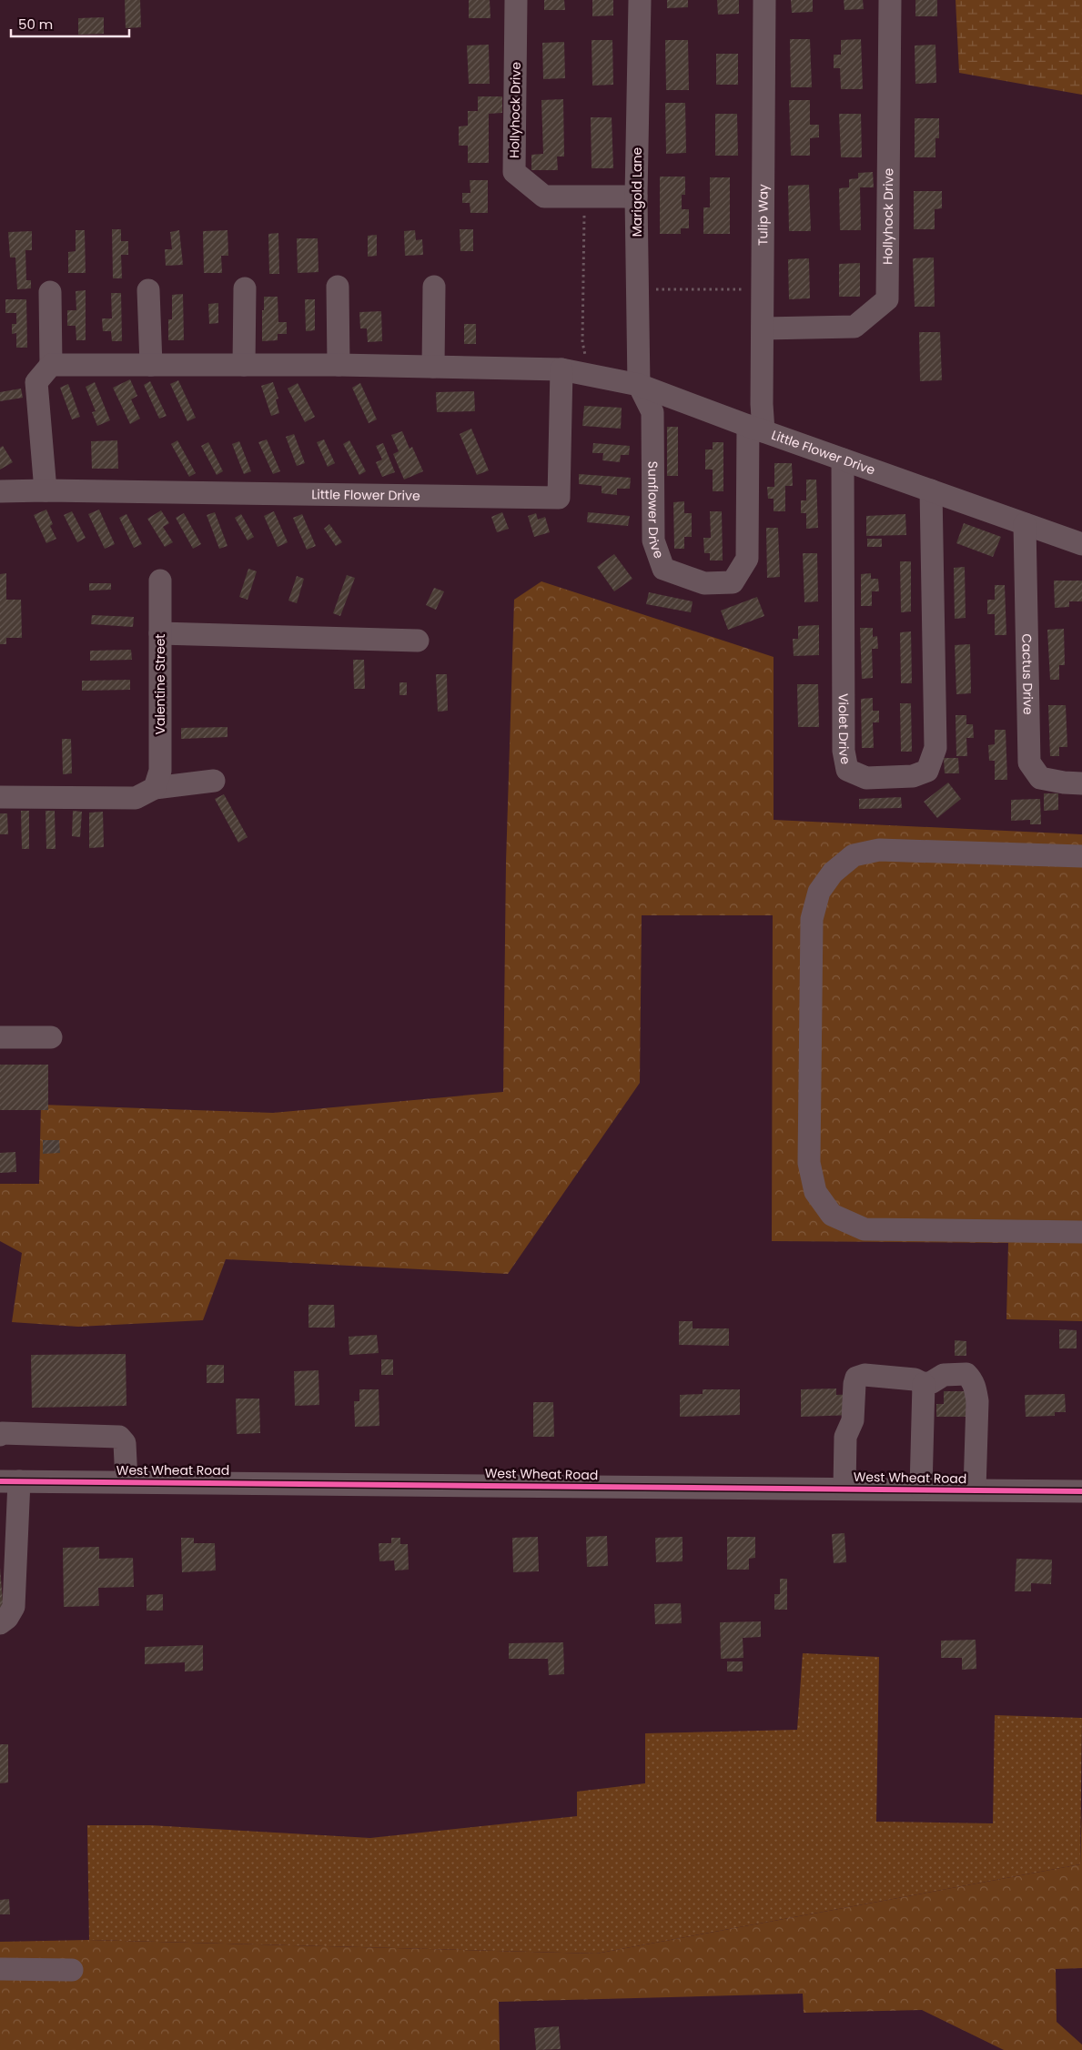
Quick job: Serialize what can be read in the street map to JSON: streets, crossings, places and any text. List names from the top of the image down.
{
  "streets": {
    "street": [
      "Hollyhock Drive",
      "Marigold Lane",
      "Tulip Way",
      "Little Flower Drive",
      "Sunflower Drive",
      "Cactus Drive",
      "Valentine Street",
      "Violet Drive",
      "West Wheat Road"
    ]
  },
  "crossings": [
    ["Hollyhock Drive", "Marigold Lane"],
    ["Hollyhock Drive", "Tulip Way"],
    ["Marigold Lane", "Little Flower Drive"],
    ["Marigold Lane", "Sunflower Drive"],
    ["Tulip Way", "Little Flower Drive"],
    ["Tulip Way", "Sunflower Drive"],
    ["Little Flower Drive", "Sunflower Drive"],
    ["Little Flower Drive", "Cactus Drive"],
    ["Little Flower Drive", "Violet Drive"]
  ],
  "scale_bar": "50 m"
}
